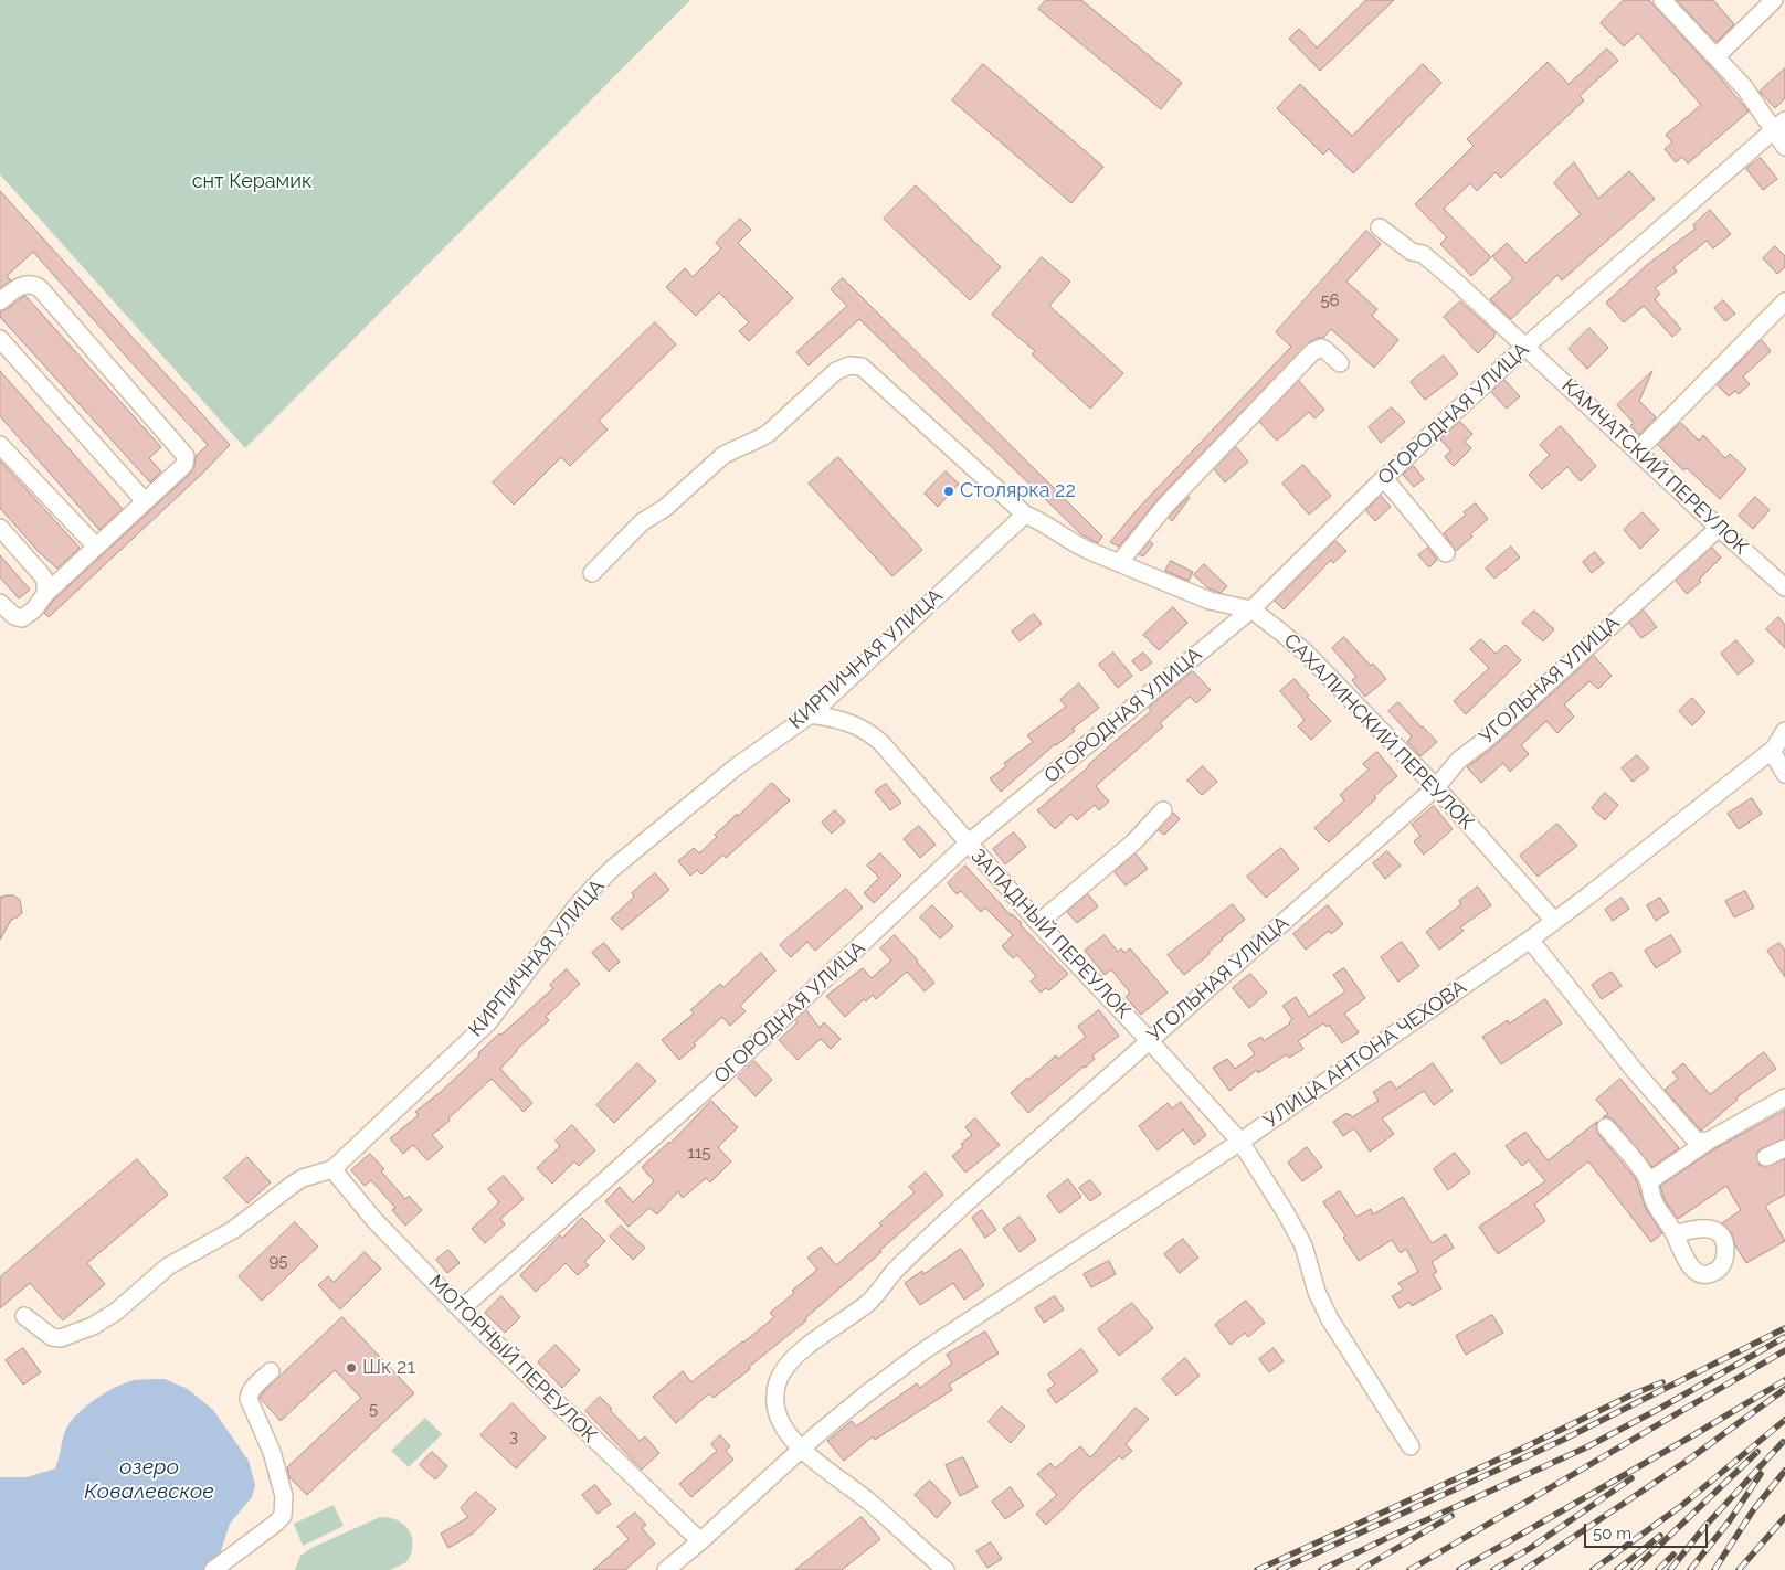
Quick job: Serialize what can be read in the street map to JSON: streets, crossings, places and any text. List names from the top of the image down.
{
  "streets": {
    "street": [
      "ОГОРОДНАЯ УЛИЦА",
      "КАМЧАТСКИЙ ПЕРЕУЛОК",
      "КИРПИЧНАЯ УЛИЦА",
      "УГОЛЬНАЯ УЛИЦА",
      "САХАЛИНСКИЙ ПЕРЕУЛОК",
      "ЗАПАДНЫЙ ПЕРЕУЛОК",
      "УЛИЦА АНТОНА ЧЕХОВА",
      "МОТОРНЫЙ ПЕРЕУЛОК"
    ]
  },
  "crossings": [
    ["ОГОРОДНАЯ УЛИЦА", "КАМЧАТСКИЙ ПЕРЕУЛОК"],
    ["ОГОРОДНАЯ УЛИЦА", "САХАЛИНСКИЙ ПЕРЕУЛОК"],
    ["ОГОРОДНАЯ УЛИЦА", "ЗАПАДНЫЙ ПЕРЕУЛОК"],
    ["ОГОРОДНАЯ УЛИЦА", "МОТОРНЫЙ ПЕРЕУЛОК"],
    ["КАМЧАТСКИЙ ПЕРЕУЛОК", "УГОЛЬНАЯ УЛИЦА"],
    ["КИРПИЧНАЯ УЛИЦА", "САХАЛИНСКИЙ ПЕРЕУЛОК"],
    ["КИРПИЧНАЯ УЛИЦА", "ЗАПАДНЫЙ ПЕРЕУЛОК"],
    ["КИРПИЧНАЯ УЛИЦА", "МОТОРНЫЙ ПЕРЕУЛОК"],
    ["УГОЛЬНАЯ УЛИЦА", "САХАЛИНСКИЙ ПЕРЕУЛОК"],
    ["УГОЛЬНАЯ УЛИЦА", "ЗАПАДНЫЙ ПЕРЕУЛОК"],
    ["УГОЛЬНАЯ УЛИЦА", "УЛИЦА АНТОНА ЧЕХОВА"],
    ["САХАЛИНСКИЙ ПЕРЕУЛОК", "УЛИЦА АНТОНА ЧЕХОВА"],
    ["ЗАПАДНЫЙ ПЕРЕУЛОК", "УЛИЦА АНТОНА ЧЕХОВА"]
  ],
  "water": ["озеро Ковалевское"],
  "parks": ["снт Керамик"],
  "places": ["Столярка 22", "Шк 21"],
  "house_numbers": [
    "56",
    "115",
    "95",
    "5",
    "3"
  ],
  "scale_bar": "50 m"
}
